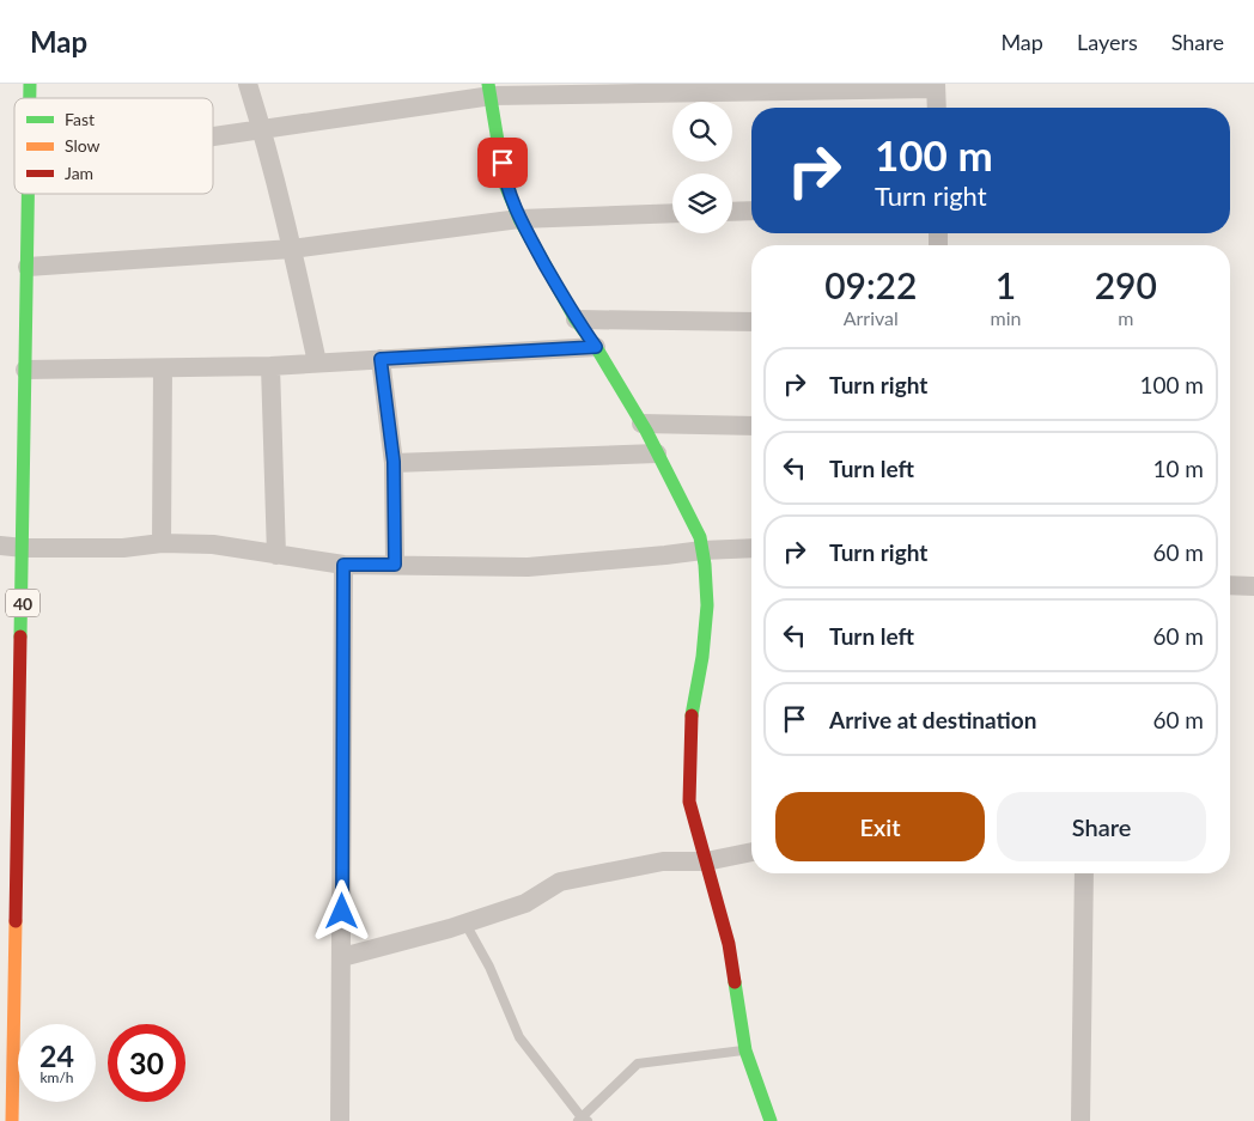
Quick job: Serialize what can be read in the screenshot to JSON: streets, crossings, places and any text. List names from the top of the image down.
{
  "streets": {
    "street": ["40"]
  },
  "legend": ["Fast", "Slow", "Jam"],
  "page": {
    "header": "Map",
    "nav": ["Map", "Layers", "Share"],
    "turn": ["100 m", "Turn right"],
    "eta": [
      "09:22",
      "Arrival",
      "1",
      "min",
      "290",
      "m"
    ],
    "list": [
      {
        "name": "Turn right",
        "value": "100 m"
      },
      {
        "name": "Turn left",
        "value": "10 m"
      },
      {
        "name": "Turn right",
        "value": "60 m"
      },
      {
        "name": "Turn left",
        "value": "60 m"
      },
      {
        "name": "Arrive at destination",
        "value": "60 m"
      }
    ],
    "buttons": ["Exit", "Share"],
    "speed": "24 km/h",
    "limit": "30"
  }
}
